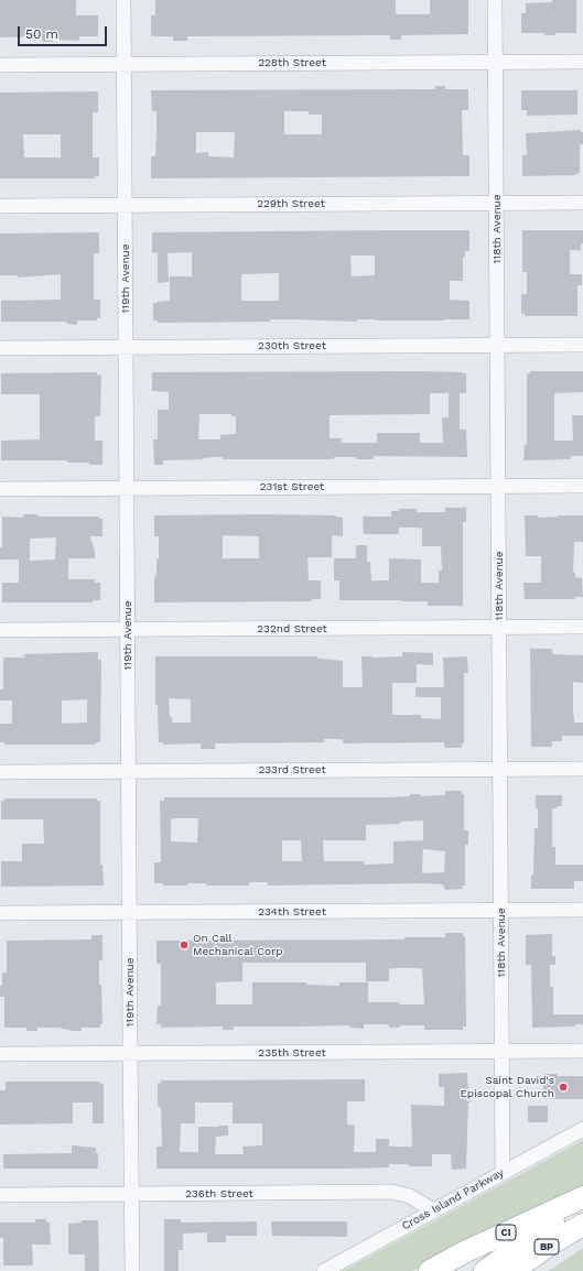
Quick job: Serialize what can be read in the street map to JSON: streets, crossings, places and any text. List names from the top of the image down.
{
  "streets": {
    "highway": ["CI", "BP"],
    "street": [
      "228th Street",
      "229th Street",
      "118th Avenue",
      "119th Avenue",
      "230th Street",
      "231st Street",
      "232nd Street",
      "233rd Street",
      "234th Street",
      "235th Street",
      "236th Street",
      "Cross Island Parkway"
    ]
  },
  "crossings": [
    ["228th Street", "118th Avenue"],
    ["228th Street", "119th Avenue"],
    ["229th Street", "118th Avenue"],
    ["229th Street", "119th Avenue"],
    ["118th Avenue", "230th Street"],
    ["118th Avenue", "231st Street"],
    ["118th Avenue", "232nd Street"],
    ["118th Avenue", "233rd Street"],
    ["118th Avenue", "234th Street"],
    ["118th Avenue", "235th Street"],
    ["118th Avenue", "Cross Island Parkway"],
    ["119th Avenue", "230th Street"],
    ["119th Avenue", "231st Street"],
    ["119th Avenue", "232nd Street"],
    ["119th Avenue", "233rd Street"],
    ["119th Avenue", "234th Street"],
    ["119th Avenue", "235th Street"],
    ["119th Avenue", "236th Street"],
    ["236th Street", "Cross Island Parkway"]
  ],
  "places": ["On Call Mechanical Corp", "Saint David's Episcopal Church"],
  "scale_bar": "50 m"
}
